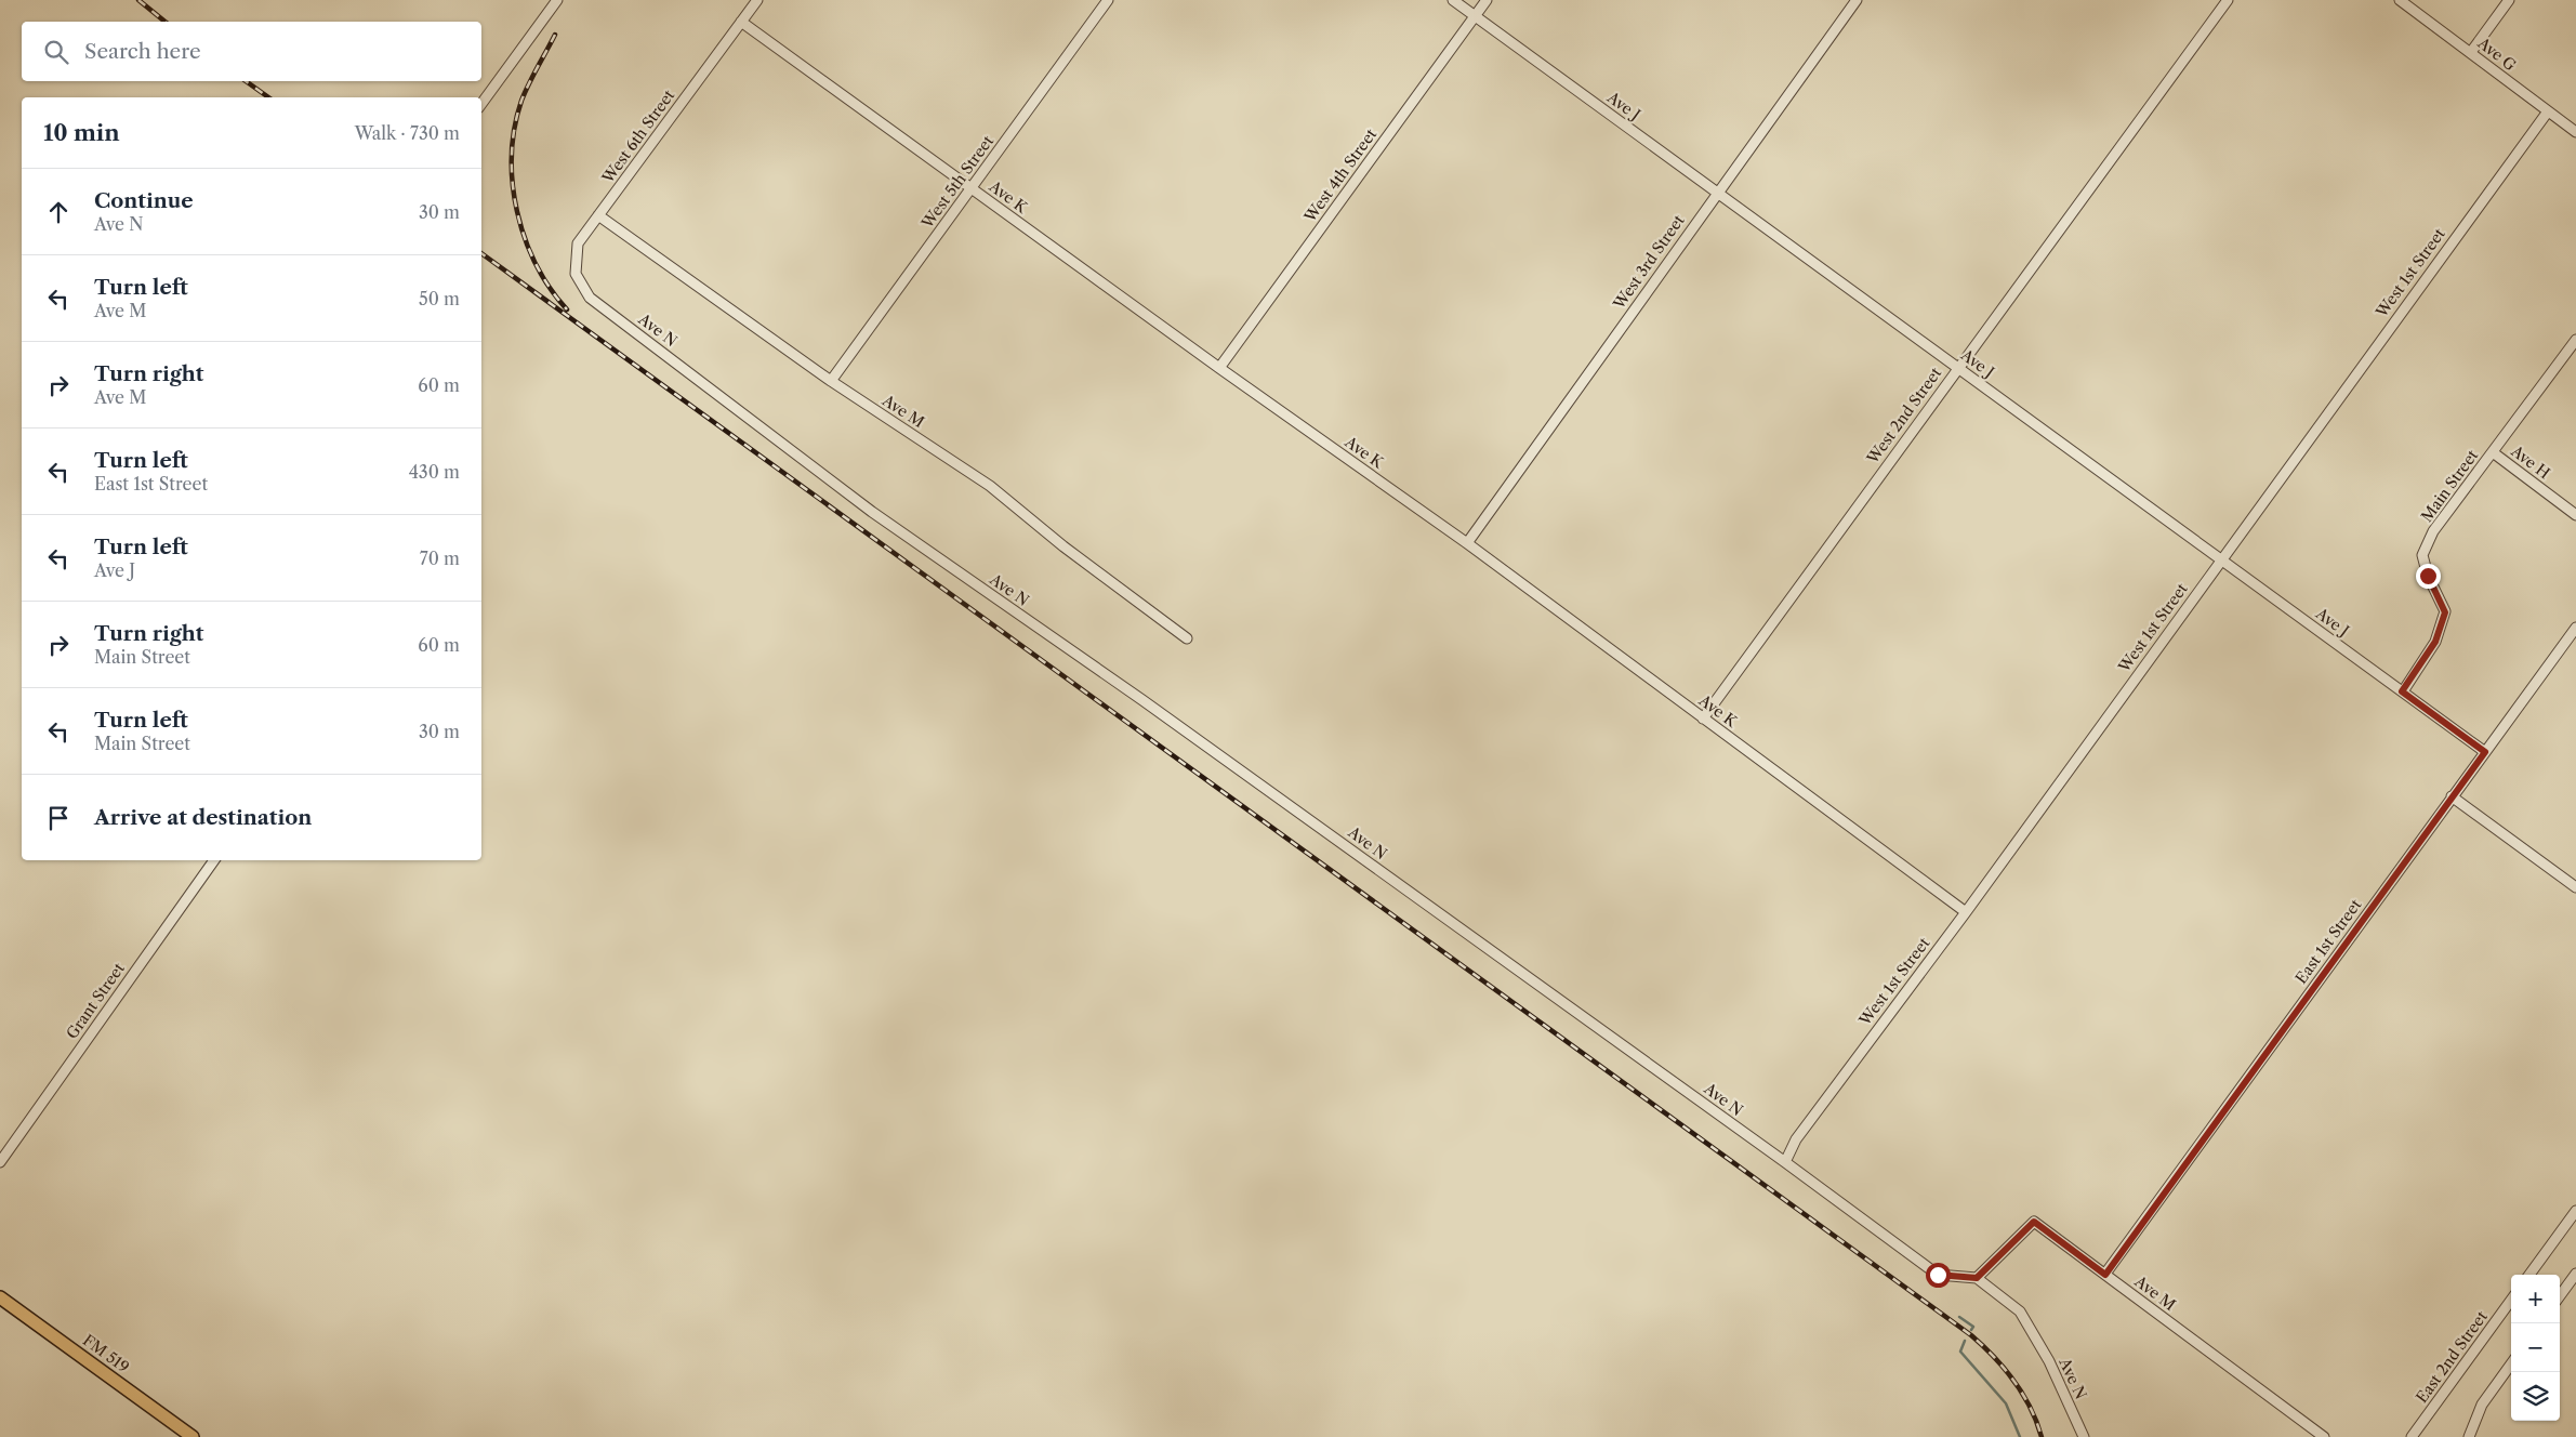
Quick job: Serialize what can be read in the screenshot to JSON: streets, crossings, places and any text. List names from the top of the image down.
{
  "streets": {
    "main road": ["FM 519"],
    "street": [
      "Ave G",
      "Ave J",
      "West 6th Street",
      "West 4th Street",
      "West 5th Street",
      "Ave K",
      "West 3rd Street",
      "West 1st Street",
      "Ave N",
      "Ave M",
      "West 2nd Street",
      "Ave H",
      "Main Street",
      "East 1st Street",
      "Grant Street",
      "East 2nd Street"
    ]
  },
  "crossings": [
    ["Ave G", "West 1st Street"],
    ["Ave J", "West 4th Street"],
    ["Ave J", "West 3rd Street"],
    ["Ave J", "West 1st Street"],
    ["Ave J", "West 2nd Street"],
    ["Ave J", "Main Street"],
    ["Ave J", "East 1st Street"],
    ["West 6th Street", "Ave K"],
    ["West 6th Street", "Ave N"],
    ["West 6th Street", "Ave M"],
    ["West 4th Street", "Ave K"],
    ["West 5th Street", "Ave K"],
    ["West 5th Street", "Ave M"],
    ["Ave K", "West 3rd Street"],
    ["Ave K", "West 1st Street"],
    ["Ave K", "West 2nd Street"],
    ["West 1st Street", "Ave N"],
    ["Ave N", "Ave M"],
    ["Ave M", "East 1st Street"],
    ["Ave H", "Main Street"]
  ],
  "page": {
    "search": "Search here",
    "heading": ["10 min", "Walk · 730 m"],
    "list": [
      ["Continue", "Ave N", "30 m"],
      ["Turn left", "Ave M", "50 m"],
      ["Turn right", "Ave M", "60 m"],
      ["Turn left", "East 1st Street", "430 m"],
      ["Turn left", "Ave J", "70 m"],
      ["Turn right", "Main Street", "60 m"],
      ["Turn left", "Main Street", "30 m"],
      "Arrive at destination"
    ],
    "map_buttons": ["+", "−"]
  }
}
